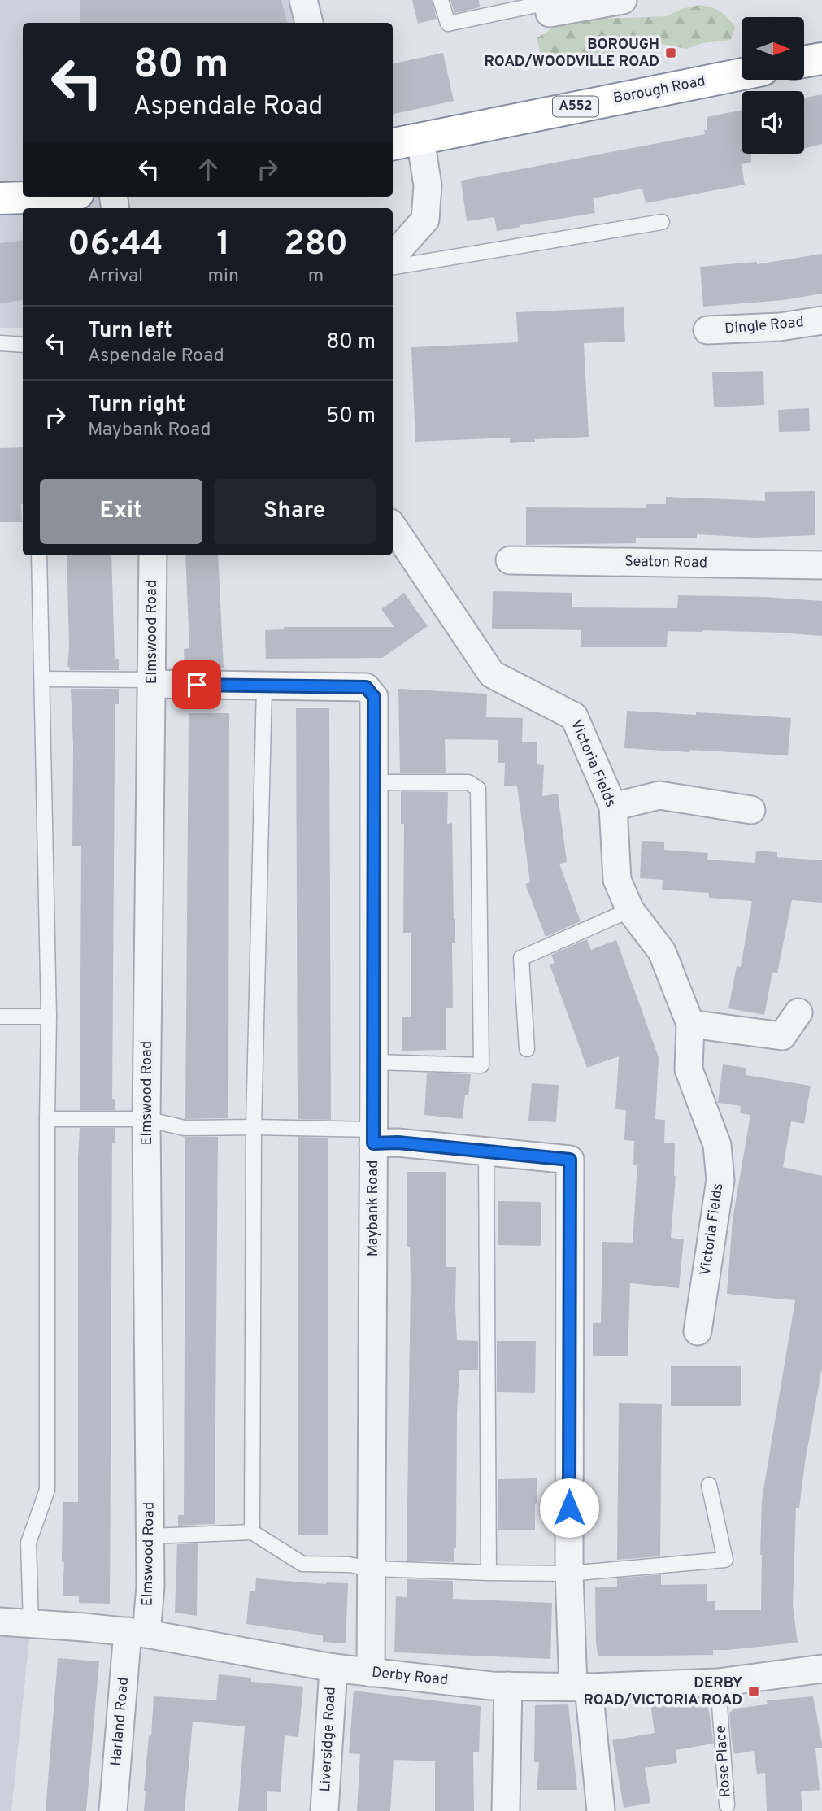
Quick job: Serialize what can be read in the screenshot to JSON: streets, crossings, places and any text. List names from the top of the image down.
{
  "streets": {
    "highway": ["Borough Road", "A552"],
    "street": [
      "Dingle Road",
      "Seaton Road",
      "Elmswood Road",
      "Victoria Fields",
      "Maybank Road",
      "Derby Road",
      "Harland Road",
      "Liversidge Road"
    ],
    "lane": ["Rose Place"]
  },
  "crossings": [
    ["Elmswood Road", "Maybank Road"],
    ["Elmswood Road", "Derby Road"],
    ["Elmswood Road", "Harland Road"],
    ["Maybank Road", "Derby Road"],
    ["Derby Road", "Harland Road"],
    ["Derby Road", "Liversidge Road"],
    ["Derby Road", "Rose Place"]
  ],
  "places": {
    "transit": ["BOROUGH ROAD/WOODVILLE ROAD", "DERBY ROAD/VICTORIA ROAD"]
  },
  "north": "right",
  "page": {
    "turn": ["80 m", "Aspendale Road"],
    "eta": [
      "06:44",
      "Arrival",
      "1",
      "min",
      "280",
      "m"
    ],
    "list": [
      {
        "name": "Turn left",
        "note": "Aspendale Road",
        "value": "80 m"
      },
      {
        "name": "Turn right",
        "note": "Maybank Road",
        "value": "50 m"
      }
    ],
    "buttons": ["Exit", "Share"]
  }
}
